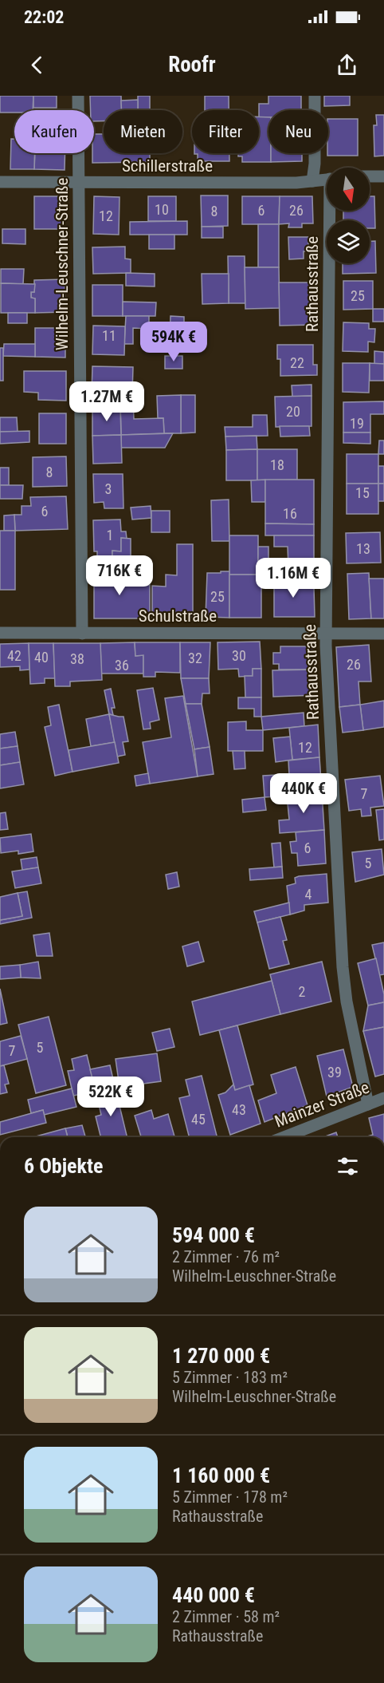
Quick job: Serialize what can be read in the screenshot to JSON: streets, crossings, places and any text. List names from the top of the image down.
{
  "streets": {
    "street": [
      "Schillerstraße",
      "Wilhelm-Leuschner-Straße",
      "Rathausstraße",
      "Schulstraße",
      "Mainzer Straße"
    ]
  },
  "crossings": [
    ["Schillerstraße", "Wilhelm-Leuschner-Straße"],
    ["Wilhelm-Leuschner-Straße", "Schulstraße"],
    ["Rathausstraße", "Schulstraße"],
    ["Rathausstraße", "Mainzer Straße"]
  ],
  "house_numbers": [
    "10",
    "6",
    "26",
    "8",
    "12",
    "25",
    "11",
    "22",
    "20",
    "19",
    "18",
    "8",
    "3",
    "15",
    "6",
    "16",
    "1",
    "13",
    "25",
    "42",
    "30",
    "40",
    "32",
    "38",
    "26",
    "36",
    "12",
    "7",
    "6",
    "5",
    "4",
    "2",
    "5",
    "7",
    "39",
    "43",
    "45"
  ],
  "north": "bottom",
  "page": {
    "status": "22:02",
    "header": "Roofr",
    "chip": [
      "Kaufen",
      "Mieten",
      "Filter",
      "Neu"
    ],
    "price": [
      "594K €",
      "1.27M €",
      "716K €",
      "1.16M €",
      "440K €",
      "522K €"
    ],
    "heading": "6 Objekte",
    "list": [
      {
        "name": "594 000 €",
        "note": "2 Zimmer · 76 m² · Wilhelm-Leuschner-Straße"
      },
      {
        "name": "1 270 000 €",
        "note": "5 Zimmer · 183 m² · Wilhelm-Leuschner-Straße"
      },
      {
        "name": "1 160 000 €",
        "note": "5 Zimmer · 178 m² · Rathausstraße"
      },
      {
        "name": "440 000 €",
        "note": "2 Zimmer · 58 m² · Rathausstraße"
      }
    ]
  }
}
